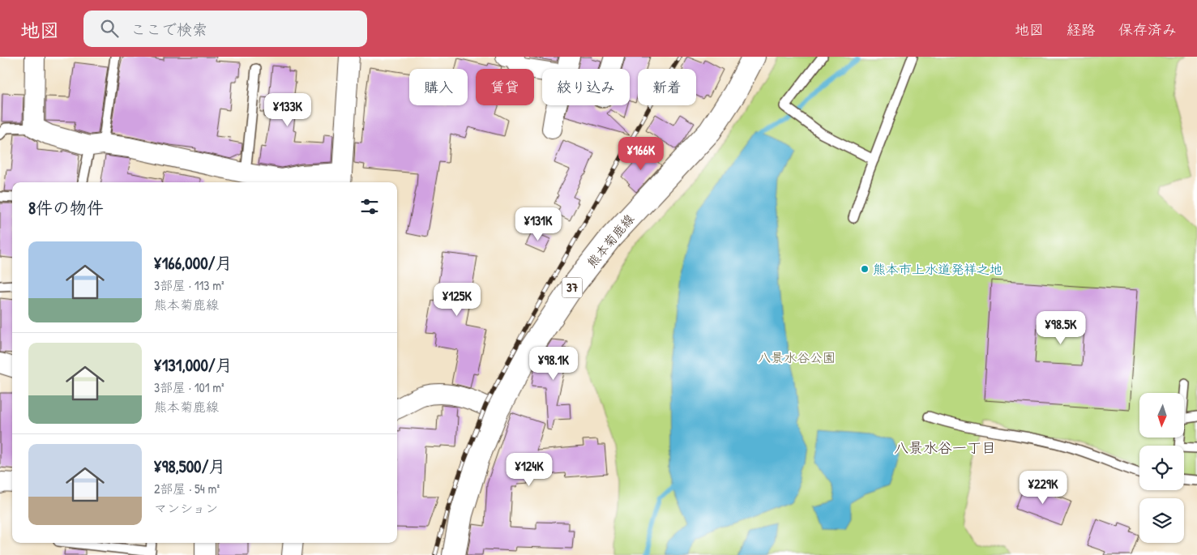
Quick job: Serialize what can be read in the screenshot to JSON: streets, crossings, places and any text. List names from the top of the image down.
{
  "streets": {
    "main road": ["熊本菊鹿線", "37"]
  },
  "districts": ["八景水谷一丁目"],
  "parks": ["八景水谷公園"],
  "places": ["熊本市上水道発祥之地"],
  "north": "bottom",
  "page": {
    "header": "地図",
    "search": "ここで検索",
    "nav": ["地図", "経路", "保存済み"],
    "chip": [
      "購入",
      "賃貸",
      "絞り込み",
      "新着"
    ],
    "price": [
      "¥133K",
      "¥166K",
      "¥131K",
      "¥125K",
      "¥98.5K",
      "¥98.1K",
      "¥124K",
      "¥229K"
    ],
    "heading": "8件の物件",
    "list": [
      {
        "name": "¥166,000/月",
        "note": "3部屋 · 113 m² · 熊本菊鹿線"
      },
      {
        "name": "¥131,000/月",
        "note": "3部屋 · 101 m² · 熊本菊鹿線"
      },
      {
        "name": "¥98,500/月",
        "note": "2部屋 · 54 m² · マンション"
      }
    ]
  }
}
